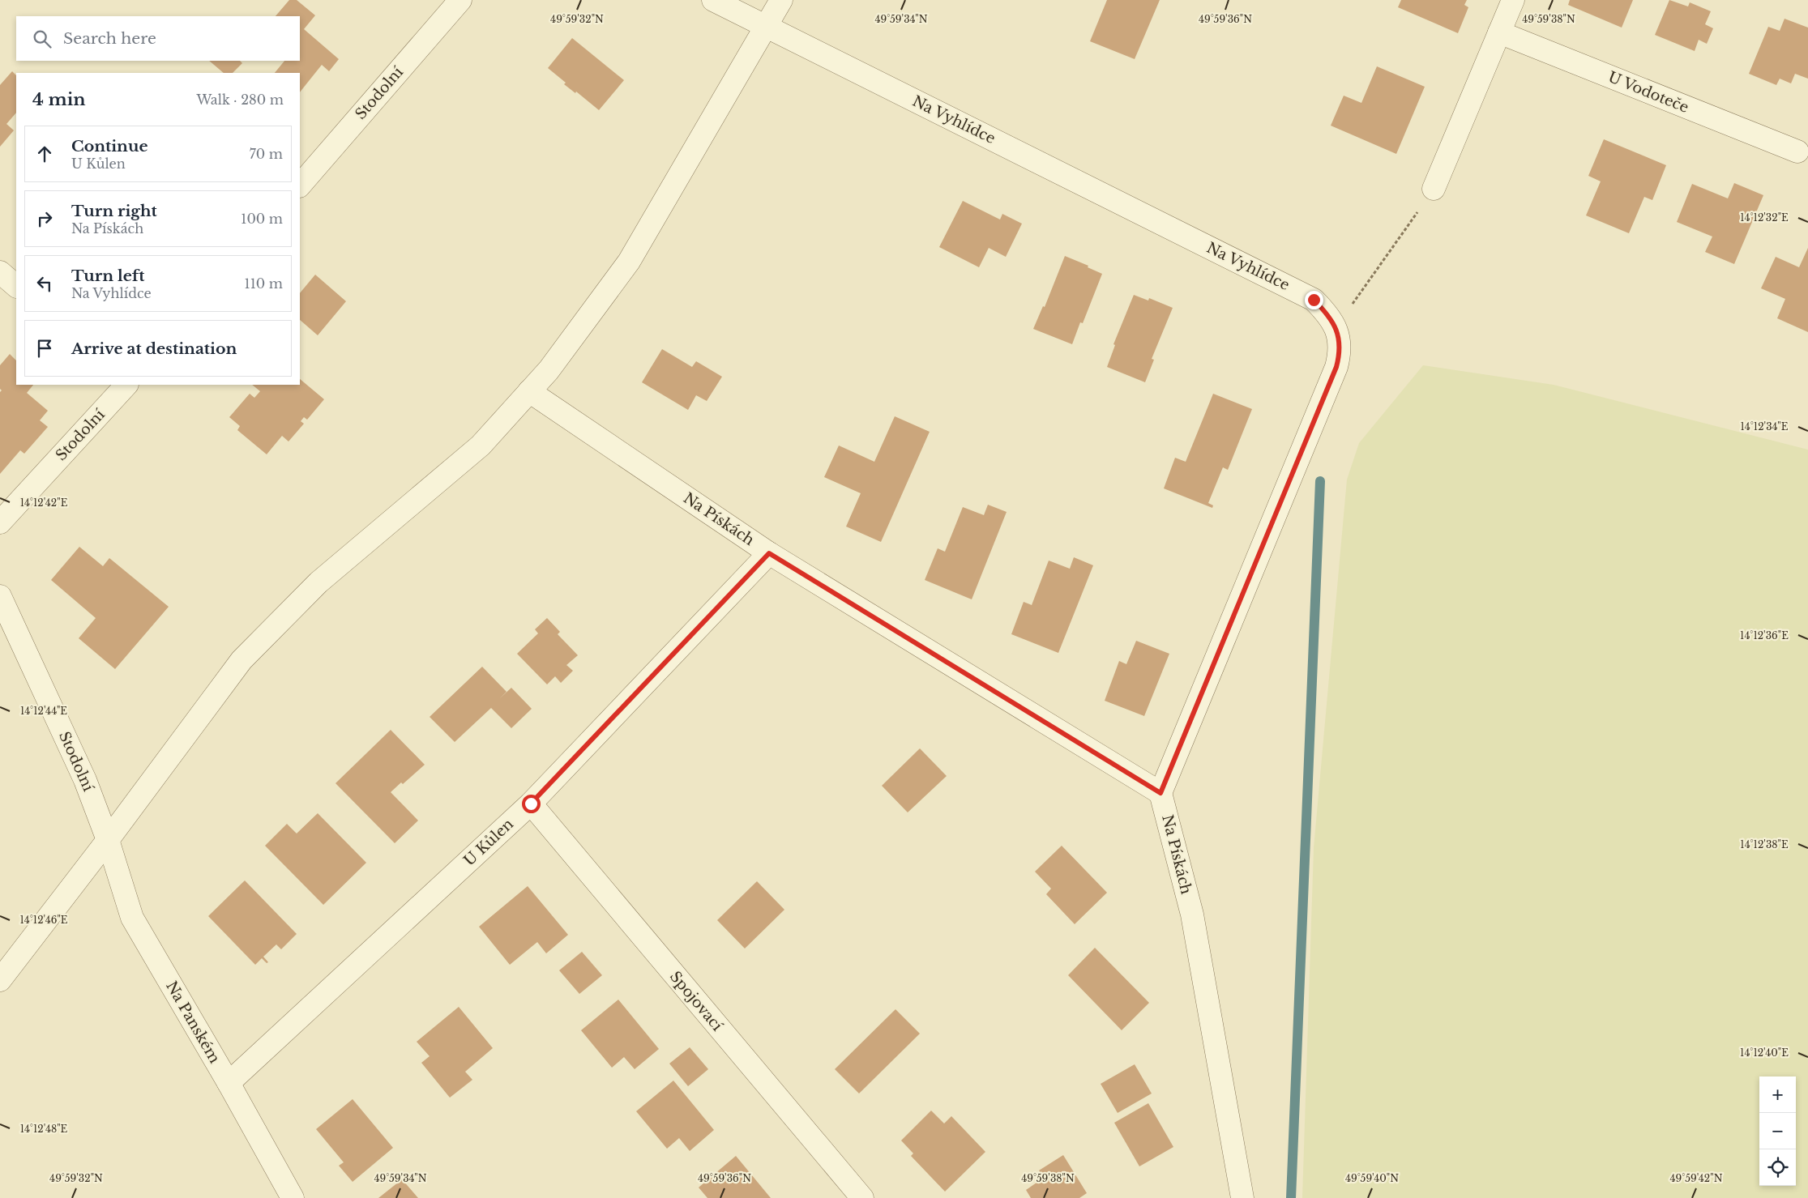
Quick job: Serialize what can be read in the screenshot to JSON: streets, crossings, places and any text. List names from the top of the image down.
{
  "streets": {
    "street": [
      "U Vodoteče",
      "Stodolní",
      "Na Vyhlídce",
      "Na Pískách",
      "U Kůlen",
      "Spojovací",
      "Na Panském"
    ]
  },
  "crossings": [
    ["Stodolní", "Na Panském"],
    ["Na Vyhlídce", "Na Pískách"],
    ["Na Pískách", "U Kůlen"],
    ["U Kůlen", "Spojovací"],
    ["U Kůlen", "Na Panském"]
  ],
  "page": {
    "search": "Search here",
    "heading": ["4 min", "Walk · 280 m"],
    "list": [
      ["Continue", "U Kůlen", "70 m"],
      ["Turn right", "Na Pískách", "100 m"],
      ["Turn left", "Na Vyhlídce", "110 m"],
      "Arrive at destination"
    ],
    "map_buttons": ["+", "−"]
  },
  "coordinates": [
    "49°59'32\"N",
    "49°59'34\"N",
    "49°59'36\"N",
    "49°59'38\"N",
    "14°12'32\"E",
    "14°12'34\"E",
    "14°12'42\"E",
    "14°12'36\"E",
    "14°12'44\"E",
    "14°12'38\"E",
    "14°12'46\"E",
    "14°12'40\"E",
    "14°12'48\"E",
    "49°59'40\"N",
    "49°59'42\"N"
  ]
}
